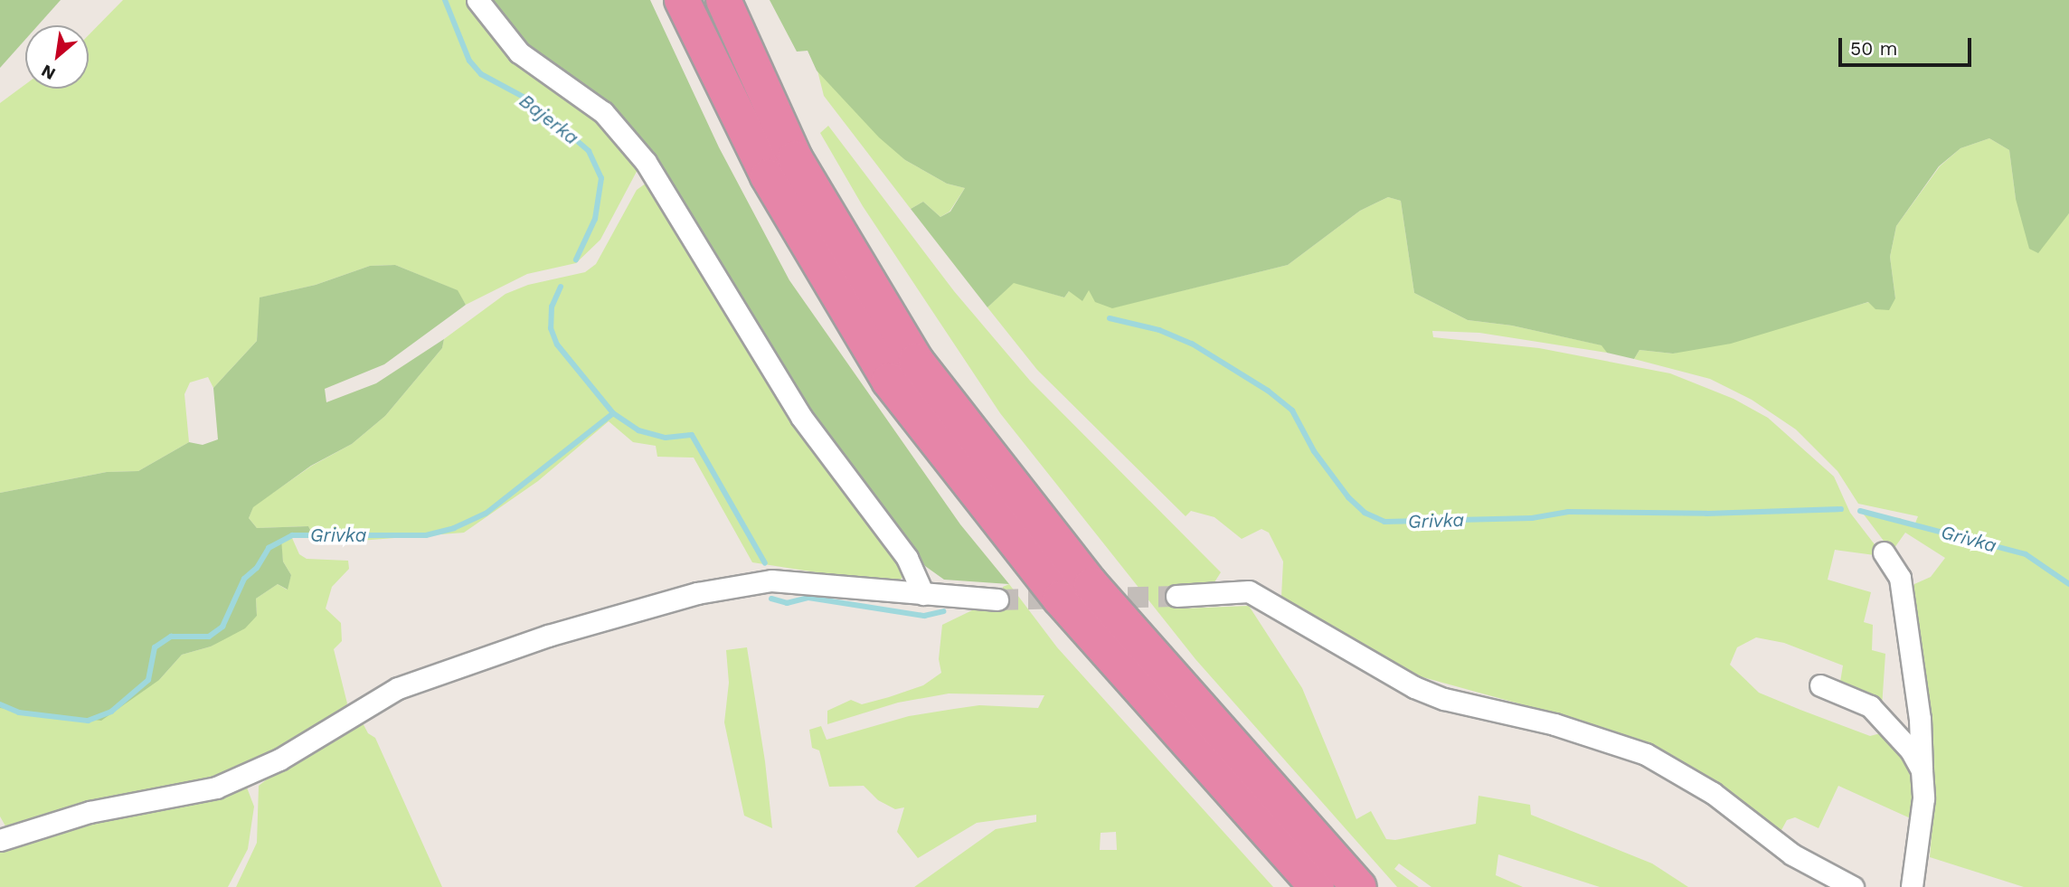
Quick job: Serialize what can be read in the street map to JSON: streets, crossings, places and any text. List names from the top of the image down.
{
  "water": ["Bajerka", "Grivka"],
  "scale_bar": "50 m",
  "north": "bottom left"
}
